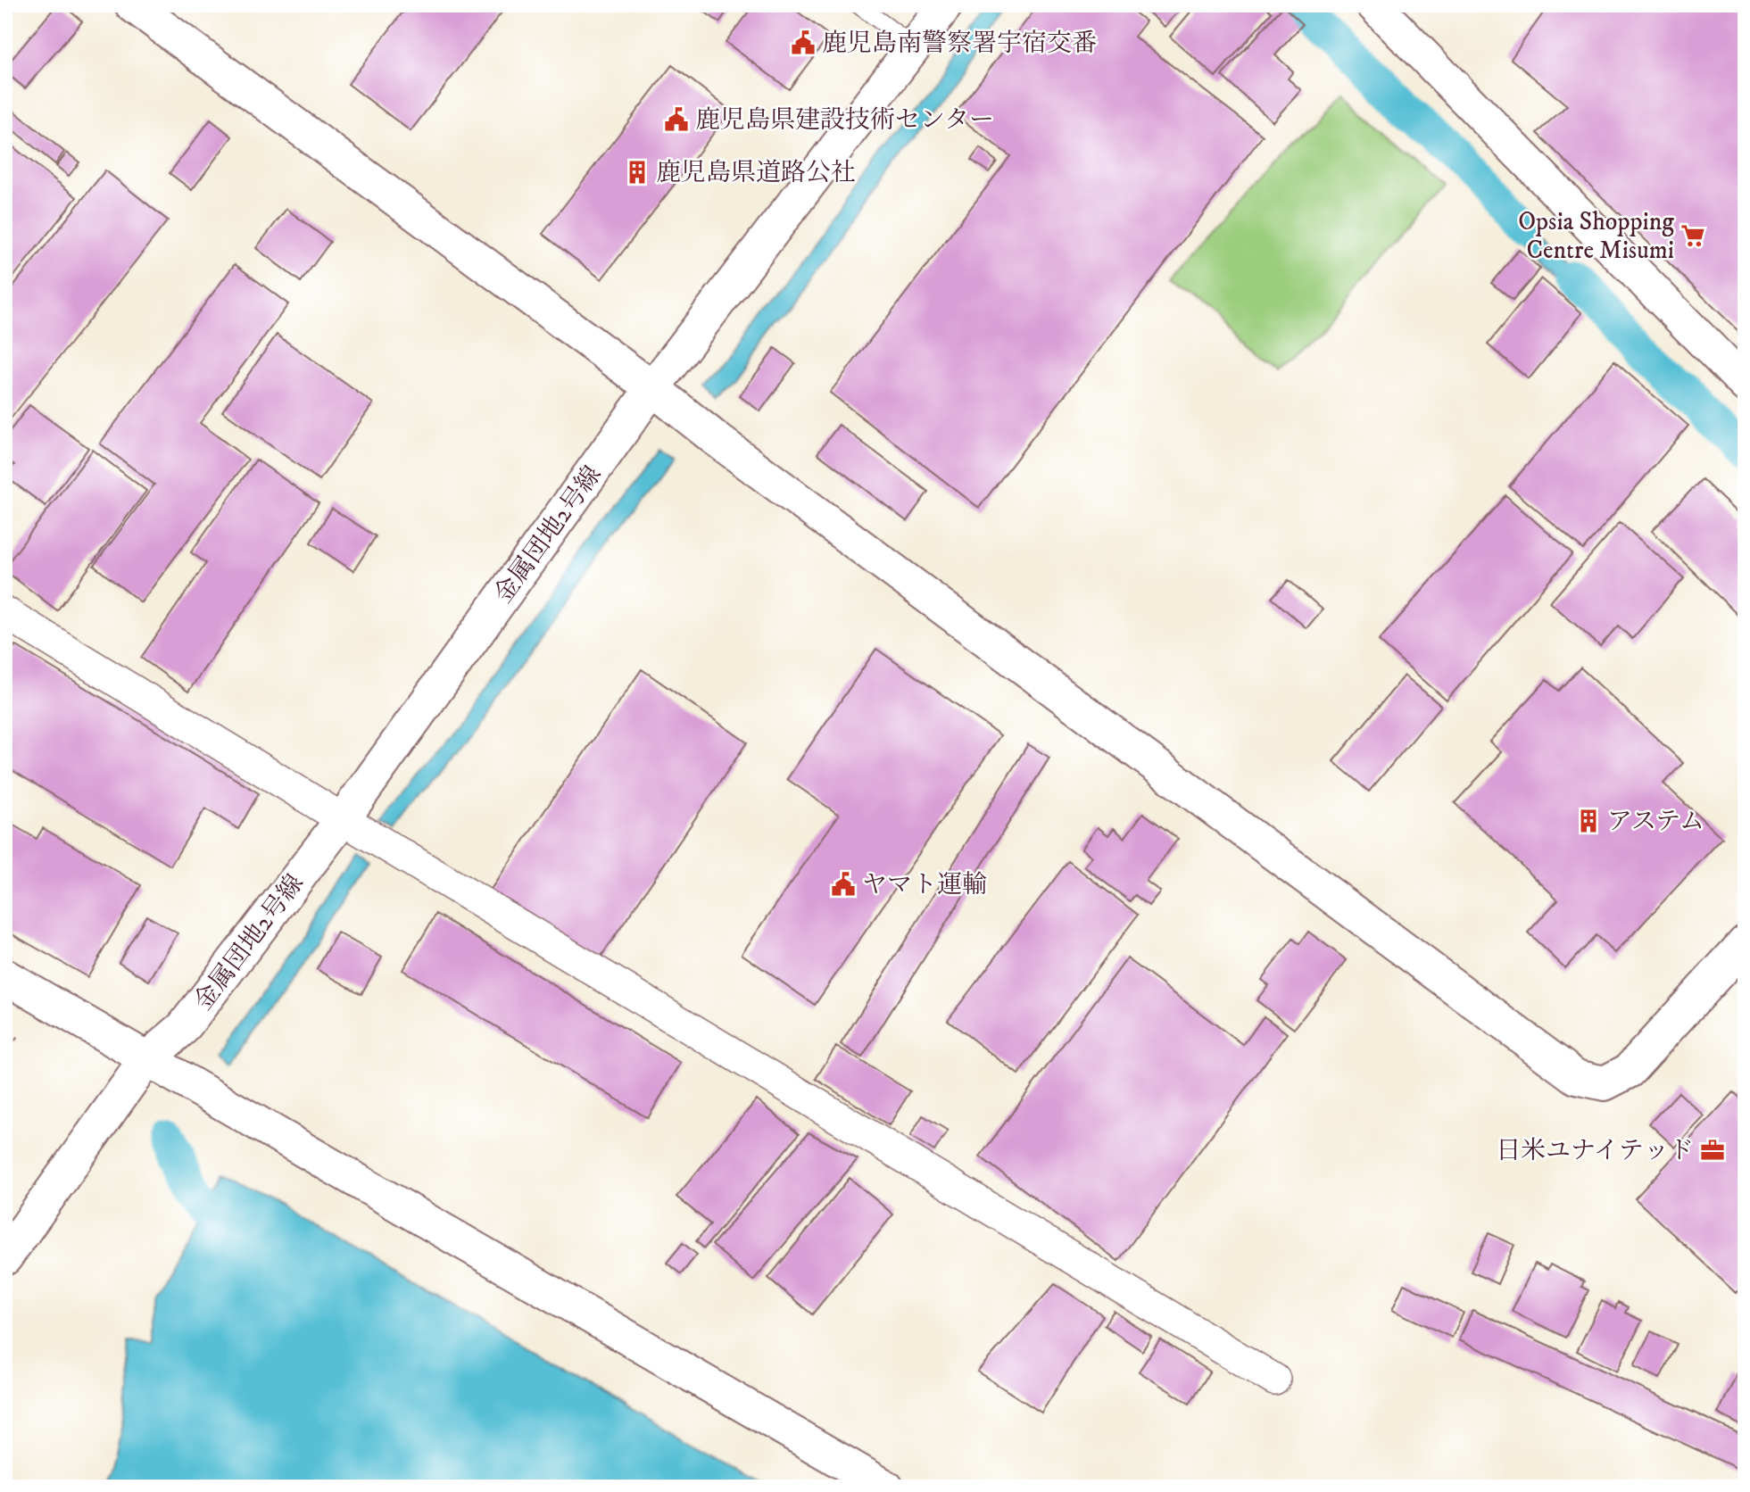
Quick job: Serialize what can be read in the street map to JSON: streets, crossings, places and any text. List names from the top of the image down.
{
  "streets": {
    "street": ["金属団地2号線"]
  },
  "places": {
    "public building": ["鹿児島南警察署宇宿交番", "鹿児島県建設技術センター", "ヤマト運輸"],
    "building": ["鹿児島県道路公社", "アステム"],
    "supermarket": ["Opsia Shopping Centre Misumi"],
    "office": ["日米ユナイテッド"]
  }
}
